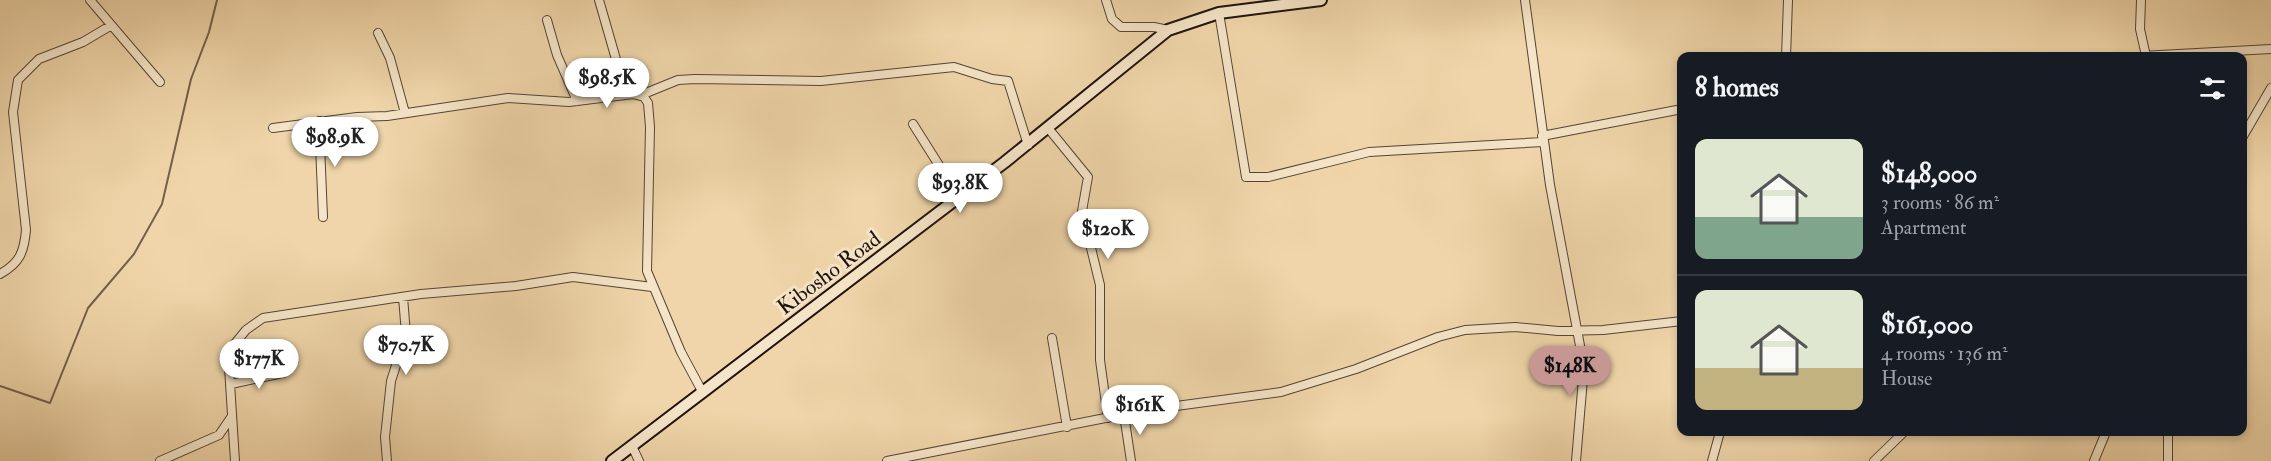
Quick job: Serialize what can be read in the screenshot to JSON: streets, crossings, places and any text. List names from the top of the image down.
{
  "streets": {
    "street": ["Kibosho Road"]
  },
  "page": {
    "heading": "8 homes",
    "price": [
      "$98.5K",
      "$98.9K",
      "$93.8K",
      "$120K",
      "$70.7K",
      "$177K",
      "$148K",
      "$161K"
    ],
    "list": [
      {
        "name": "$148,000",
        "note": "3 rooms · 86 m² · Apartment"
      },
      {
        "name": "$161,000",
        "note": "4 rooms · 136 m² · House"
      }
    ]
  }
}
